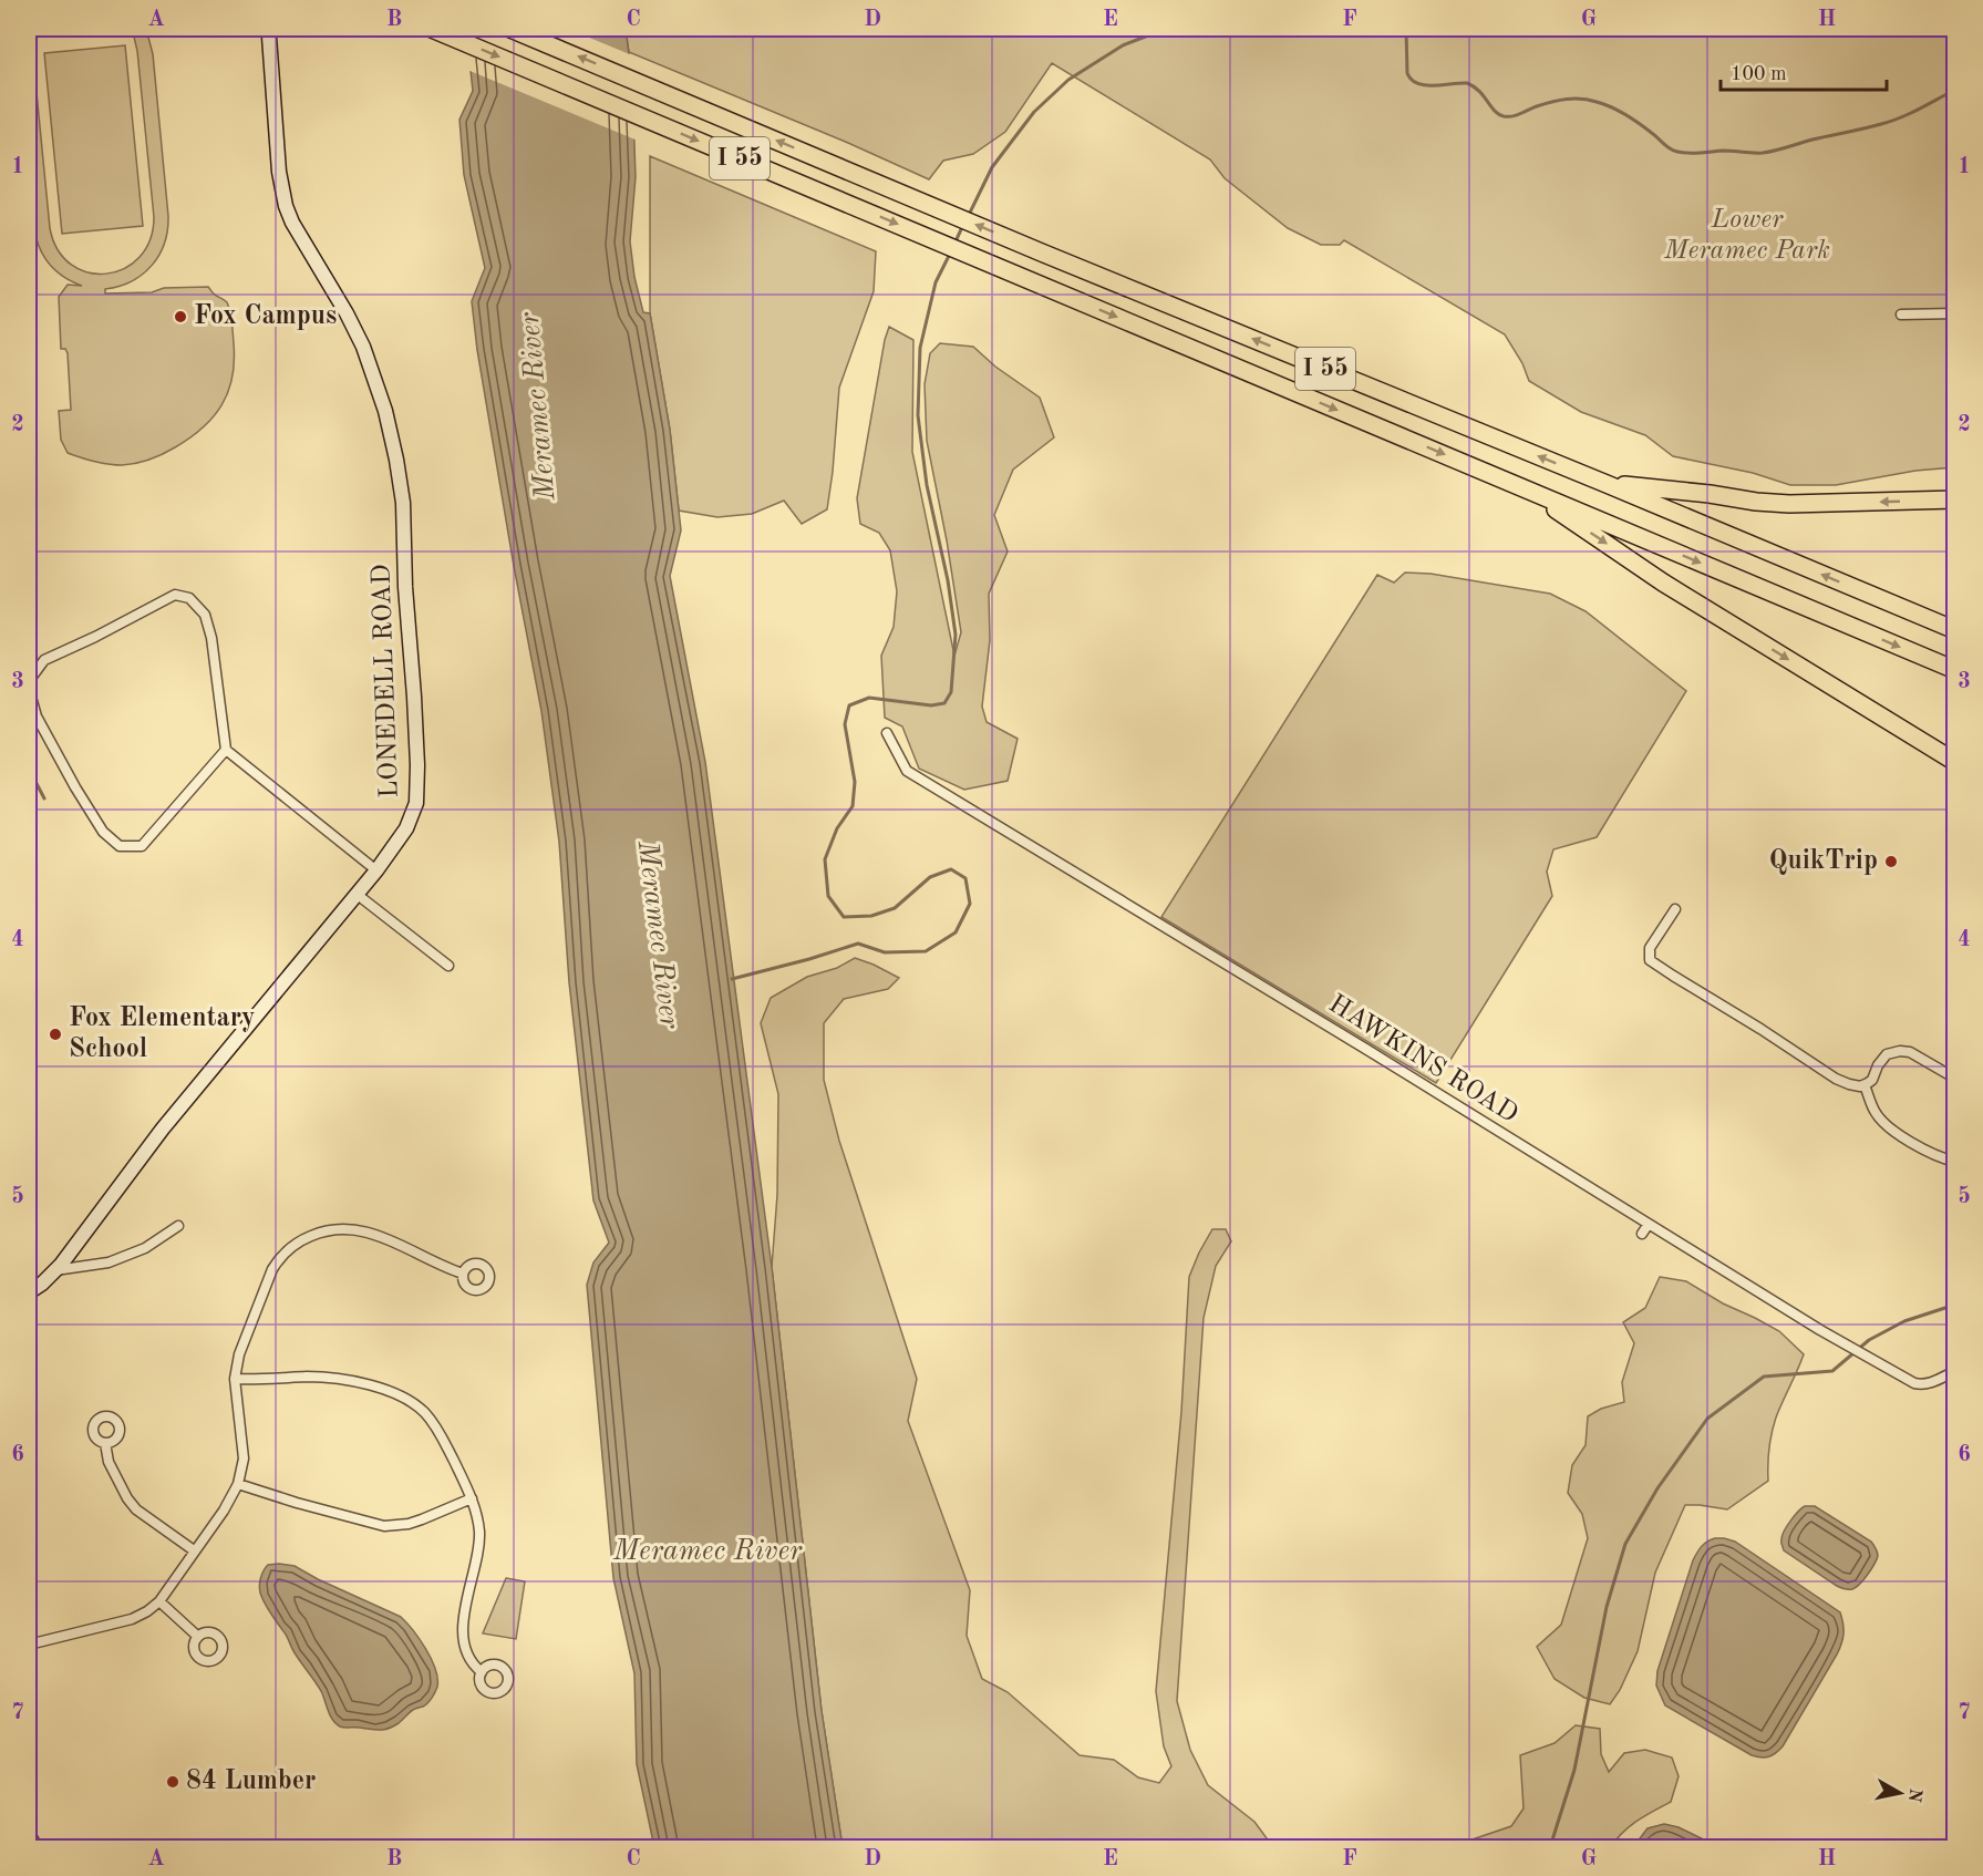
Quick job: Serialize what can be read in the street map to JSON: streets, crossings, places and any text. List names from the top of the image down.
{
  "streets": {
    "highway": ["I 55"],
    "street": ["LONEDELL ROAD", "HAWKINS ROAD"]
  },
  "water": ["Meramec River"],
  "parks": ["Lower Meramec Park"],
  "places": [
    "Fox Campus",
    "QuikTrip",
    "Fox Elementary School",
    "84 Lumber"
  ],
  "scale_bar": "100 m",
  "north": "right",
  "grid": {
    "columns": [
      "A",
      "B",
      "C",
      "D",
      "E",
      "F",
      "G",
      "H"
    ],
    "rows": [
      "1",
      "2",
      "3",
      "4",
      "5",
      "6",
      "7"
    ]
  }
}
